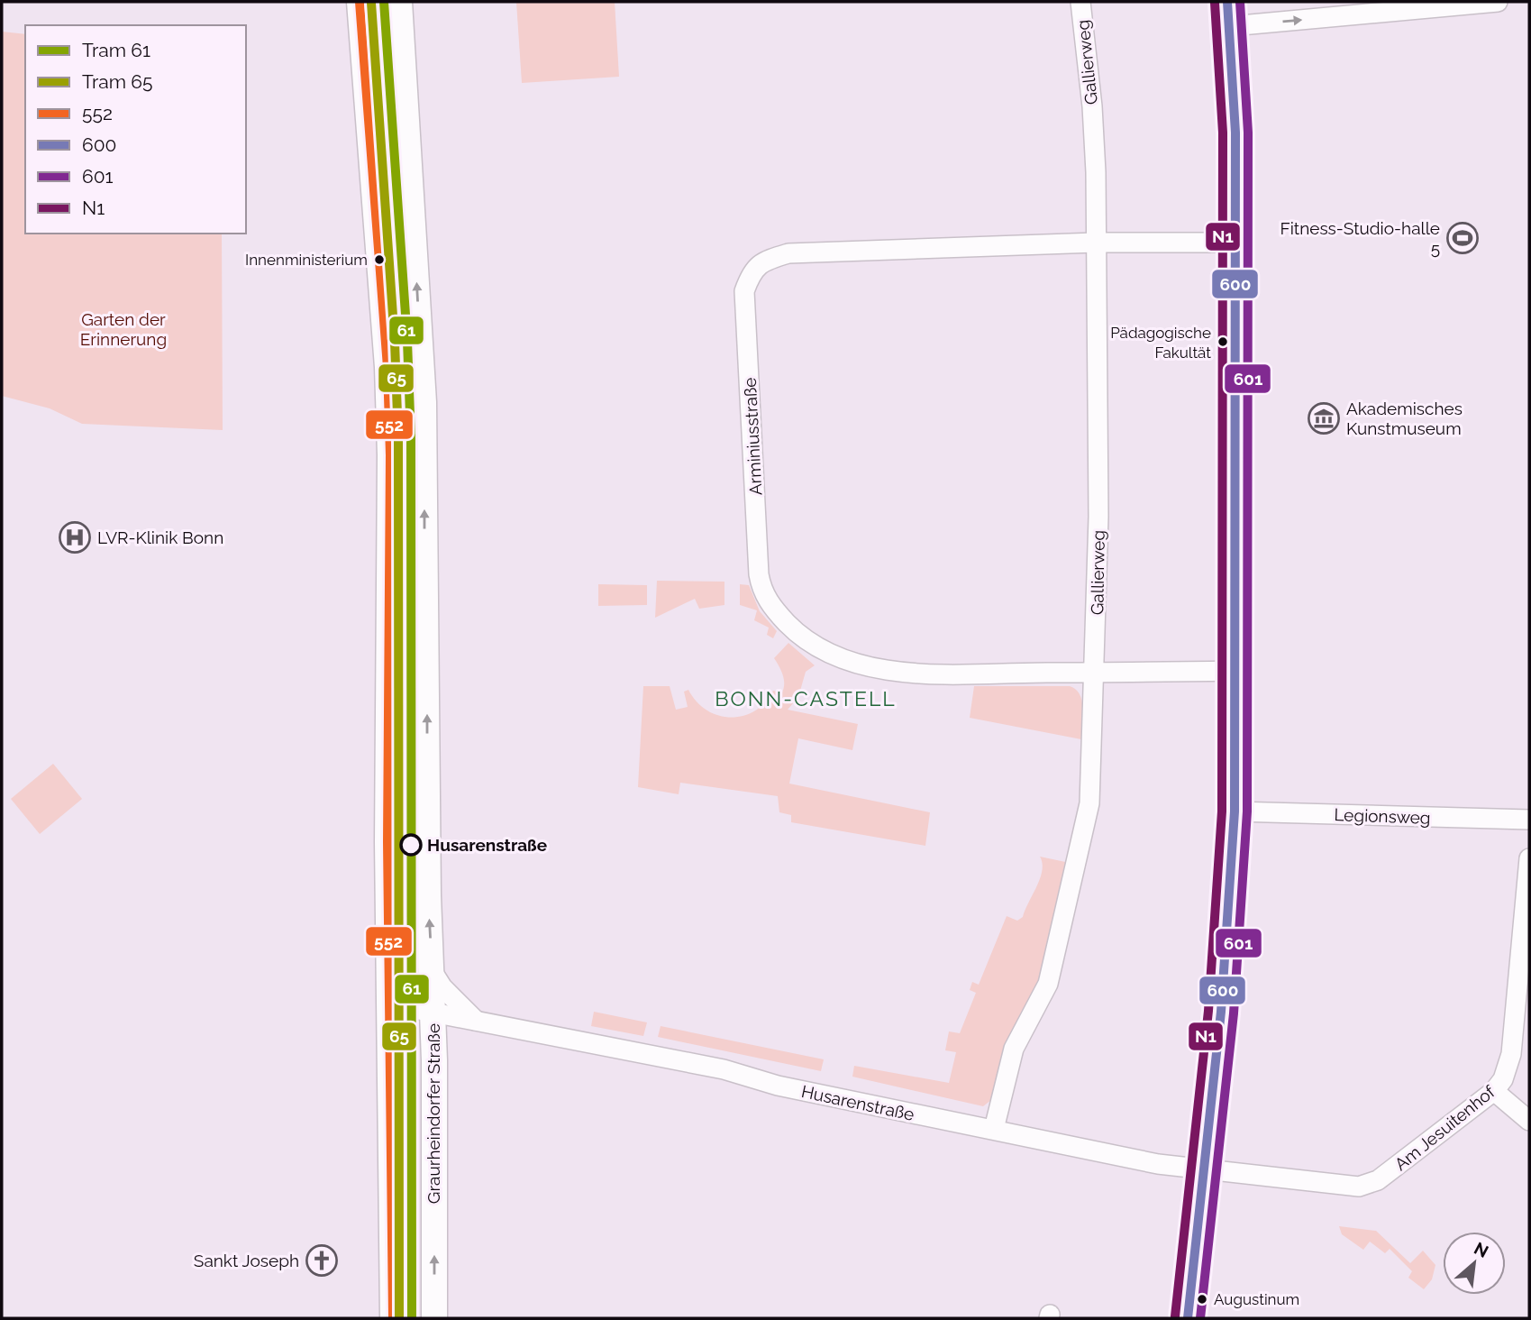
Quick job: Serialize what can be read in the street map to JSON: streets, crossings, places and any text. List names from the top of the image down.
{
  "streets": {
    "main road": ["Graurheindorfer Straße"],
    "street": [
      "Gallierweg",
      "Arminiusstraße",
      "Legionsweg",
      "Husarenstraße",
      "Am Jesuitenhof"
    ]
  },
  "crossings": [
    ["Gallierweg", "Arminiusstraße"],
    ["Gallierweg", "Husarenstraße"],
    ["Husarenstraße", "Graurheindorfer Straße"],
    ["Husarenstraße", "Am Jesuitenhof"]
  ],
  "districts": ["BONN-CASTELL"],
  "parks": ["Garten der Erinnerung"],
  "places": {
    "sports": ["Fitness-Studio-halle 5"],
    "other": [
      "Innenministerium",
      "Pädagogische Fakultät",
      "Husarenstraße",
      "Augustinum"
    ],
    "museum": ["Akademisches Kunstmuseum"],
    "hospital": ["LVR-Klinik Bonn"],
    "church": ["Sankt Joseph"]
  },
  "lines": [
    "tram line 61",
    "transit line 552",
    "transit line 600",
    "transit line 601",
    "tram line 65",
    "transit line N1"
  ],
  "legend": [
    "Tram 61",
    "Tram 65",
    "552",
    "600",
    "601",
    "N1"
  ],
  "north": "top right"
}
